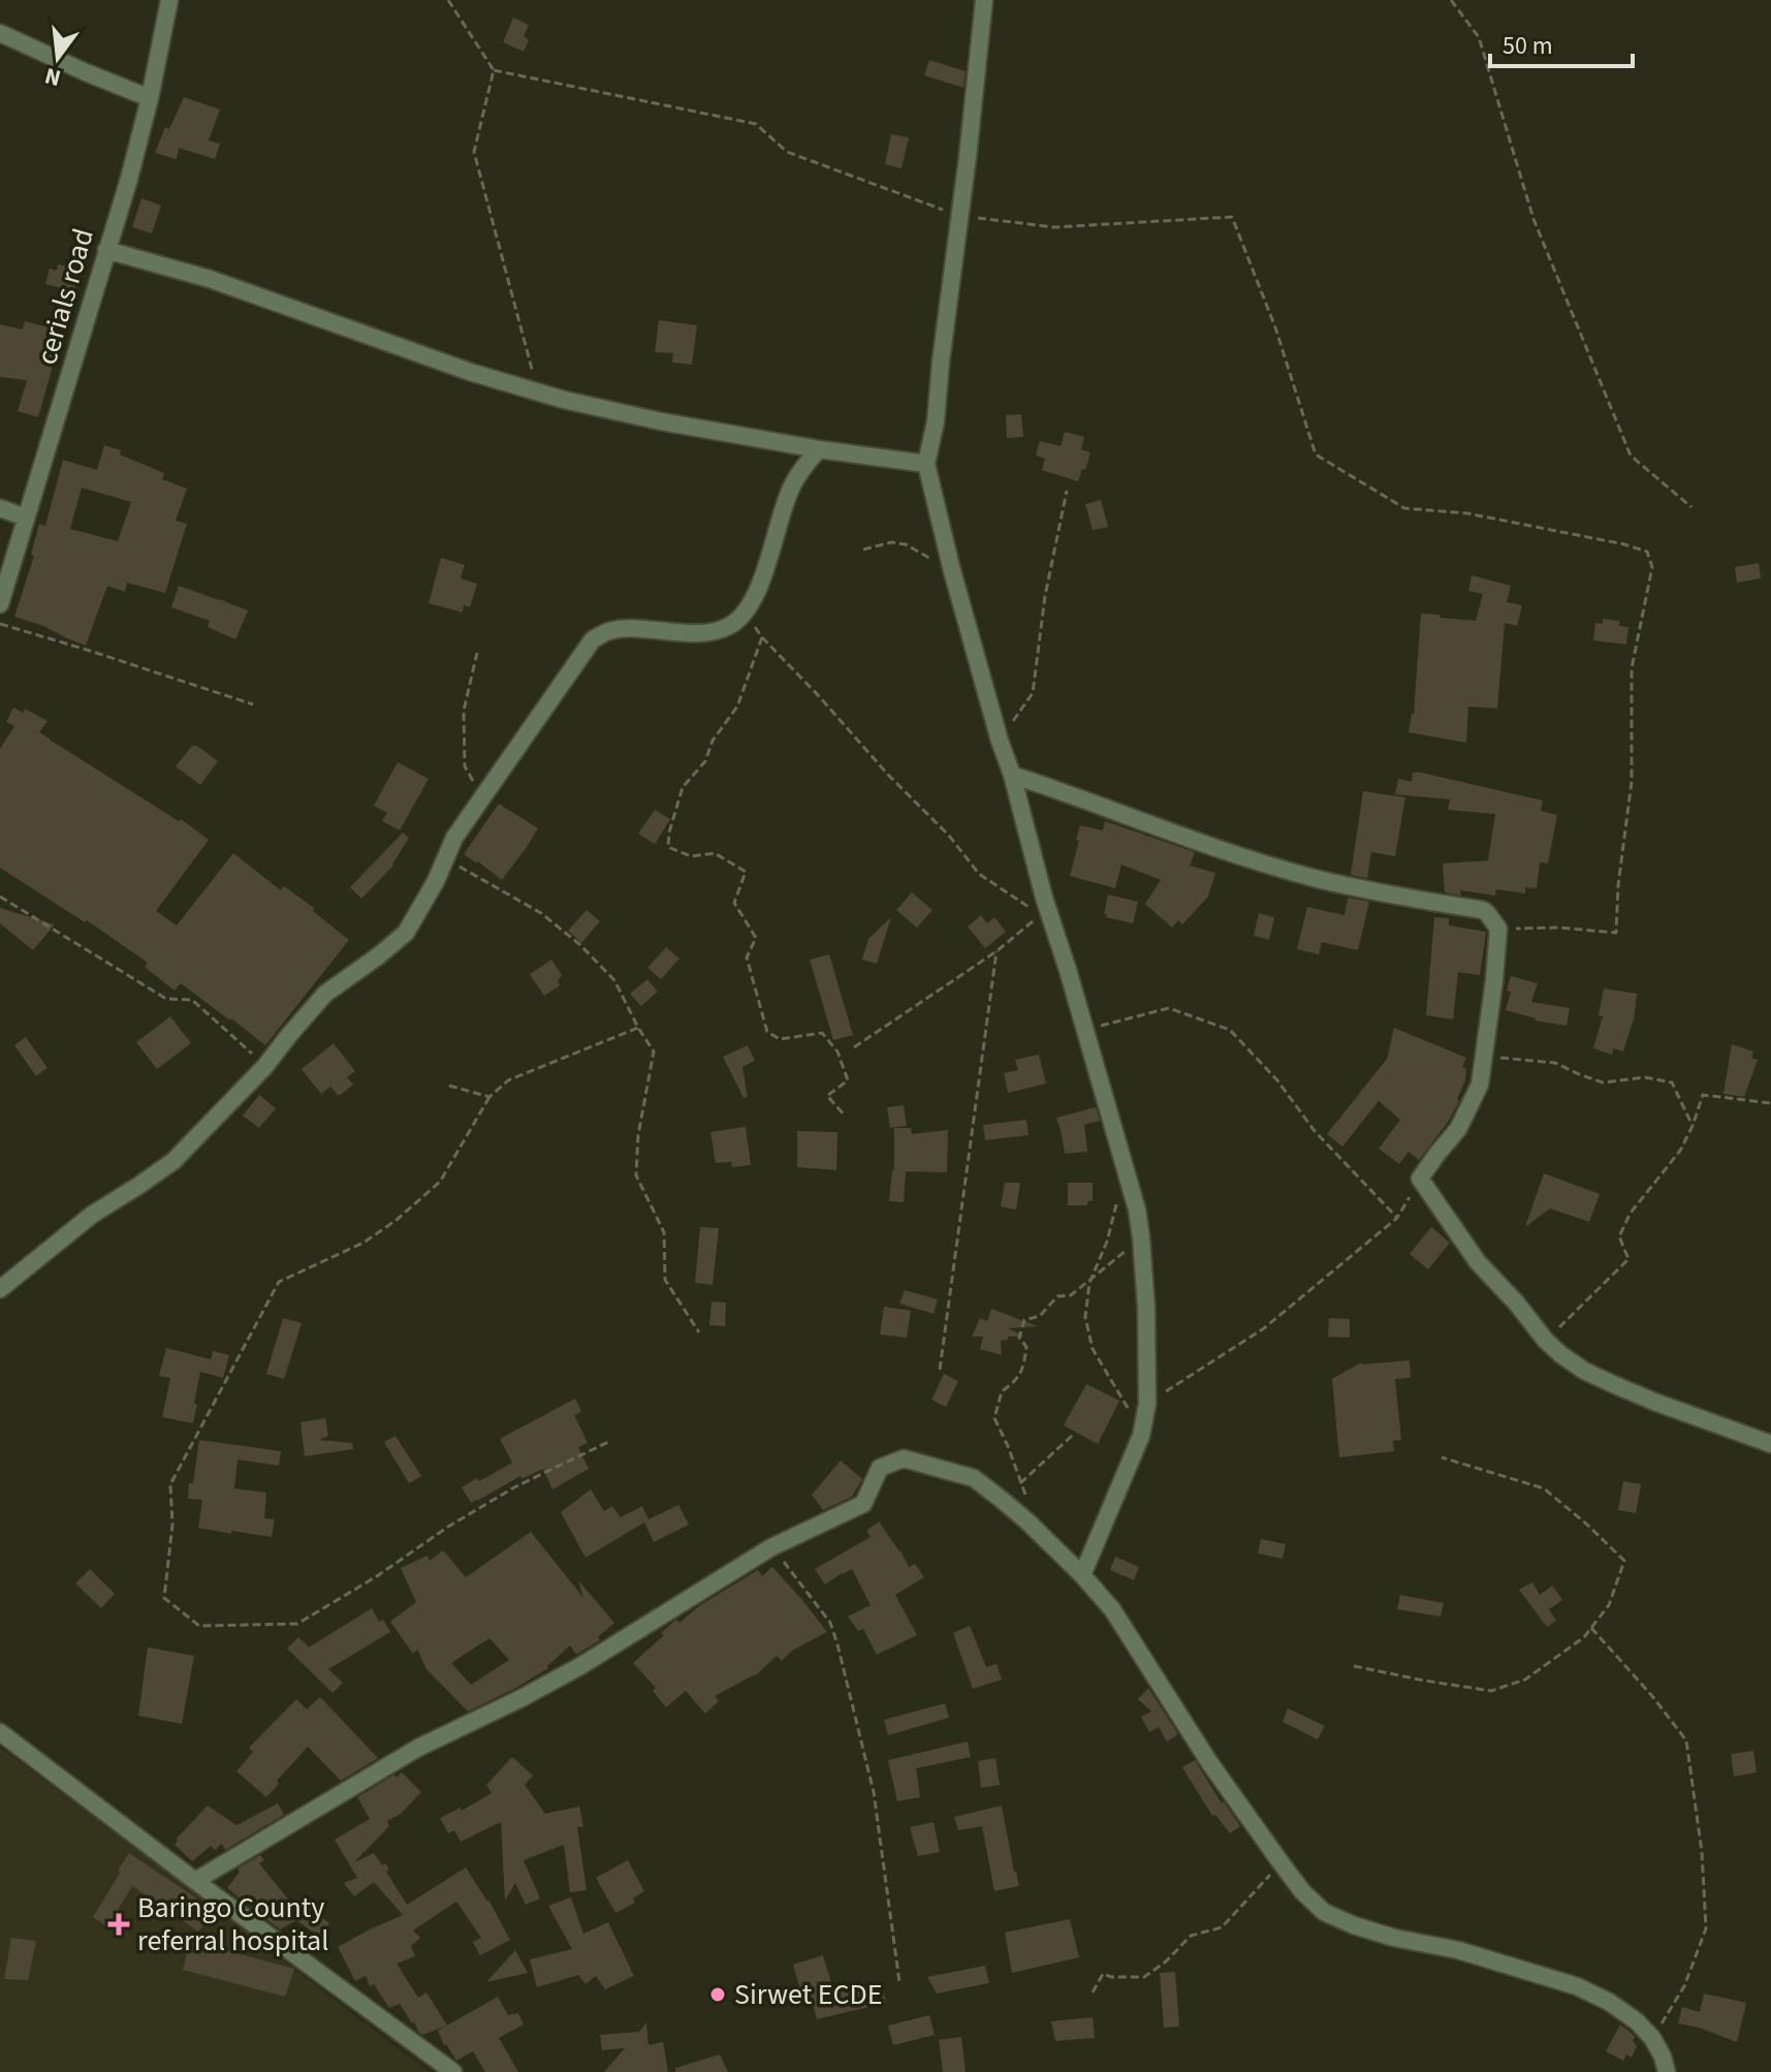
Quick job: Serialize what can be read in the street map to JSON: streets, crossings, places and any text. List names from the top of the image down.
{
  "streets": {
    "street": ["cerials road"]
  },
  "places": {
    "health": ["Baringo County referral hospital"],
    "other": ["Sirwet ECDE"]
  },
  "scale_bar": "50 m",
  "north": "bottom"
}
